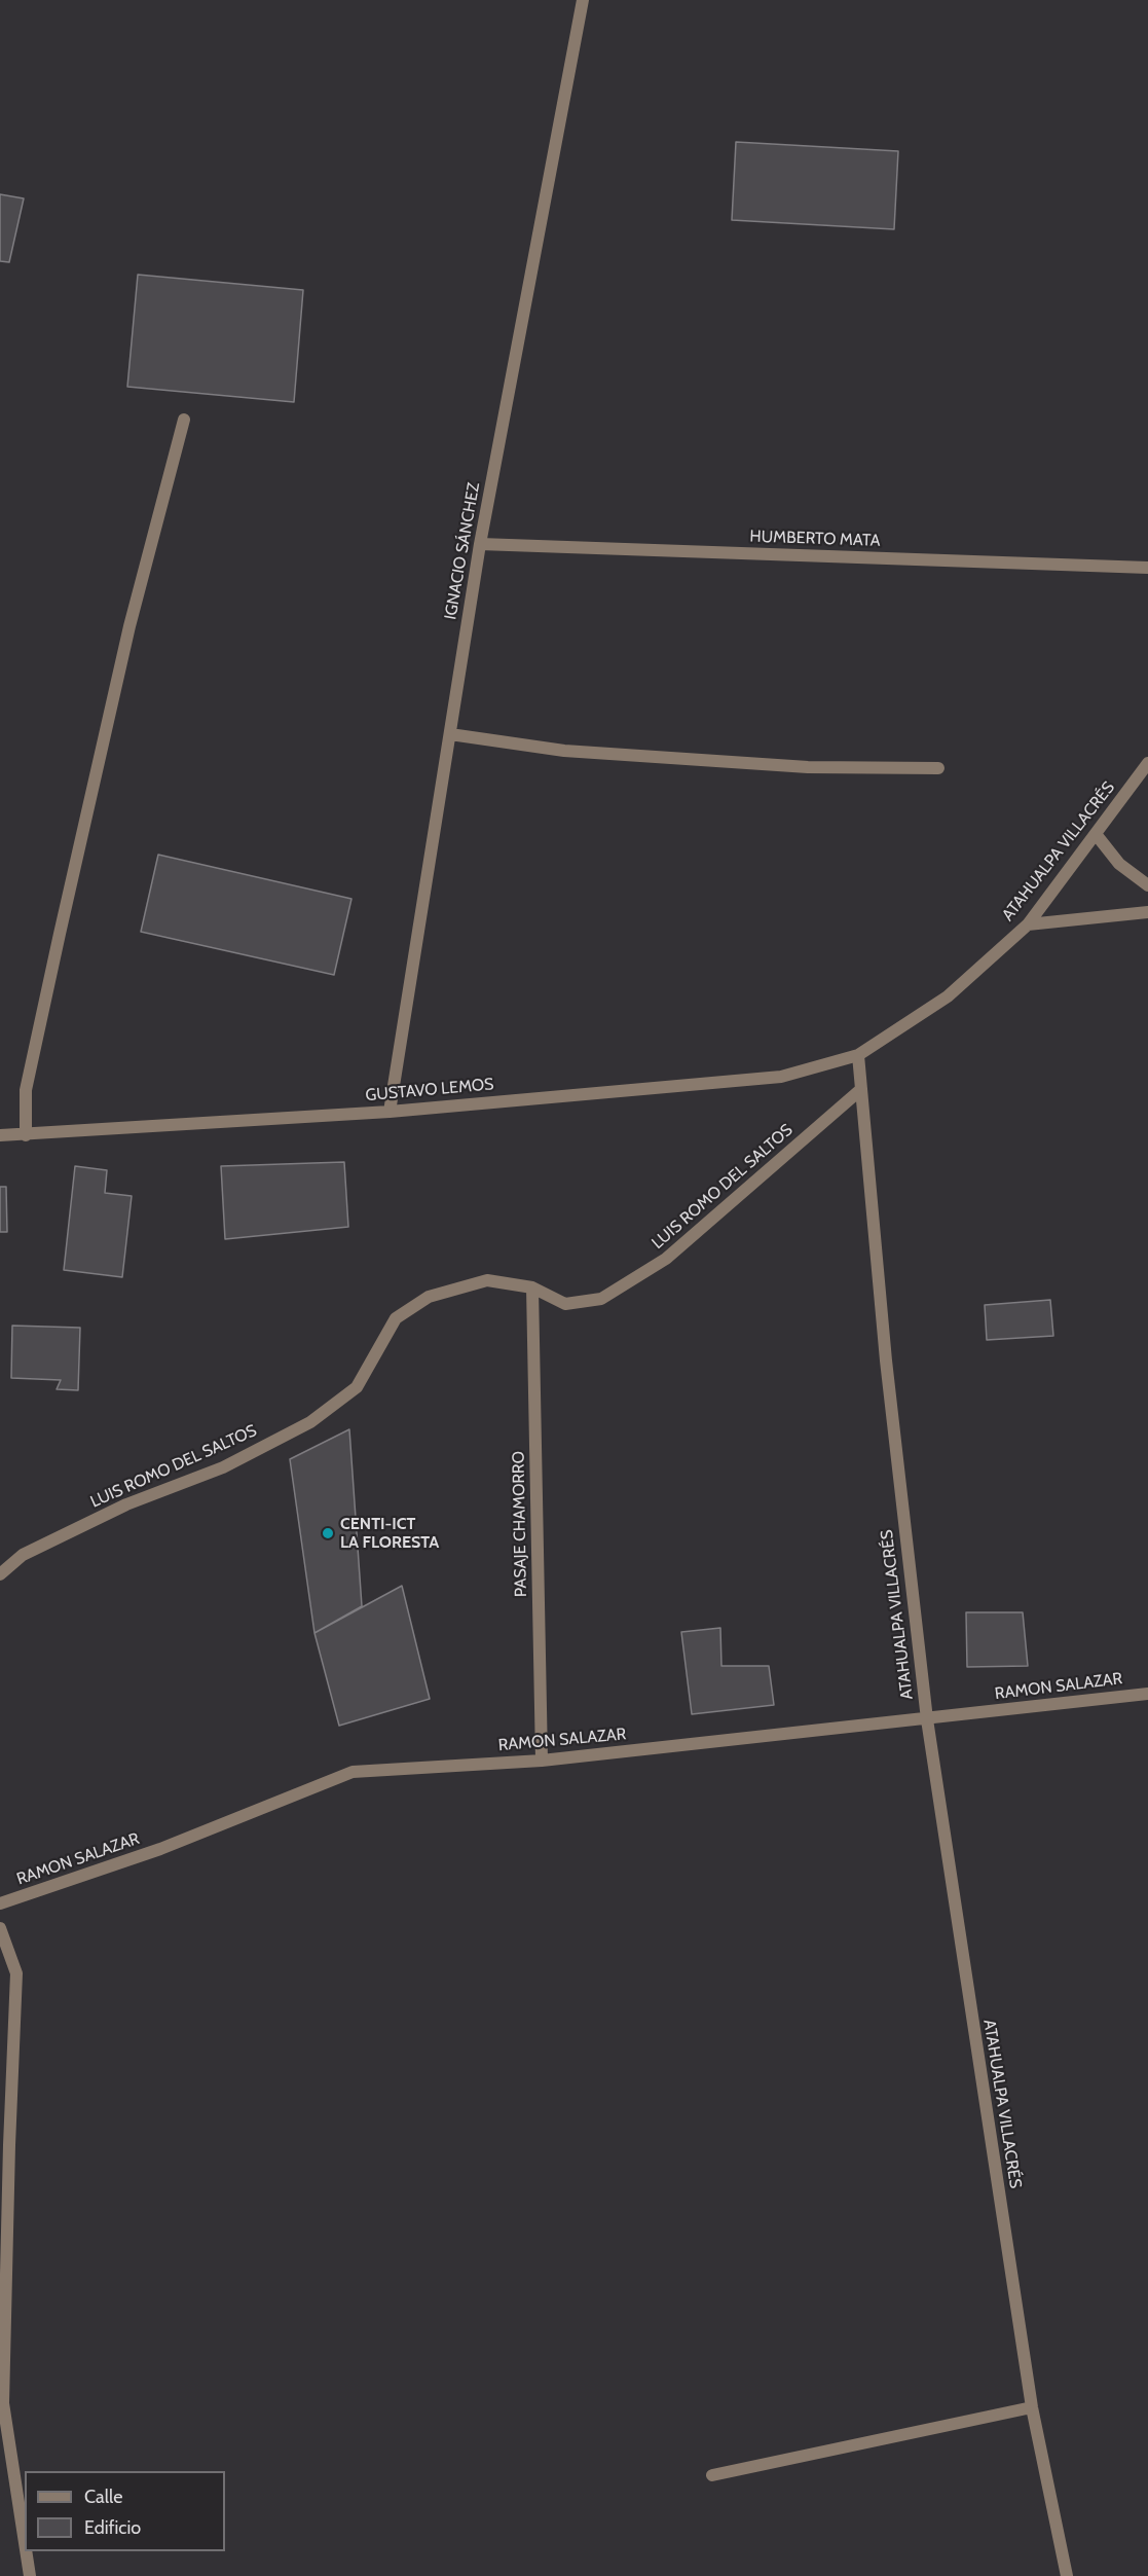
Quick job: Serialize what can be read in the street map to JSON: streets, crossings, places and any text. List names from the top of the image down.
{
  "streets": {
    "street": [
      "HUMBERTO MATA",
      "IGNACIO SÁNCHEZ",
      "ATAHUALPA VILLACRÉS",
      "GUSTAVO LEMOS",
      "LUIS ROMO DEL SALTOS",
      "PASAJE CHAMORRO",
      "RAMON SALAZAR"
    ]
  },
  "crossings": [
    ["HUMBERTO MATA", "IGNACIO SÁNCHEZ"],
    ["IGNACIO SÁNCHEZ", "GUSTAVO LEMOS"],
    ["ATAHUALPA VILLACRÉS", "GUSTAVO LEMOS"],
    ["ATAHUALPA VILLACRÉS", "LUIS ROMO DEL SALTOS"],
    ["ATAHUALPA VILLACRÉS", "RAMON SALAZAR"],
    ["LUIS ROMO DEL SALTOS", "PASAJE CHAMORRO"],
    ["PASAJE CHAMORRO", "RAMON SALAZAR"]
  ],
  "places": ["CENTI-ICT LA FLORESTA"],
  "legend": ["Calle", "Edificio"]
}
